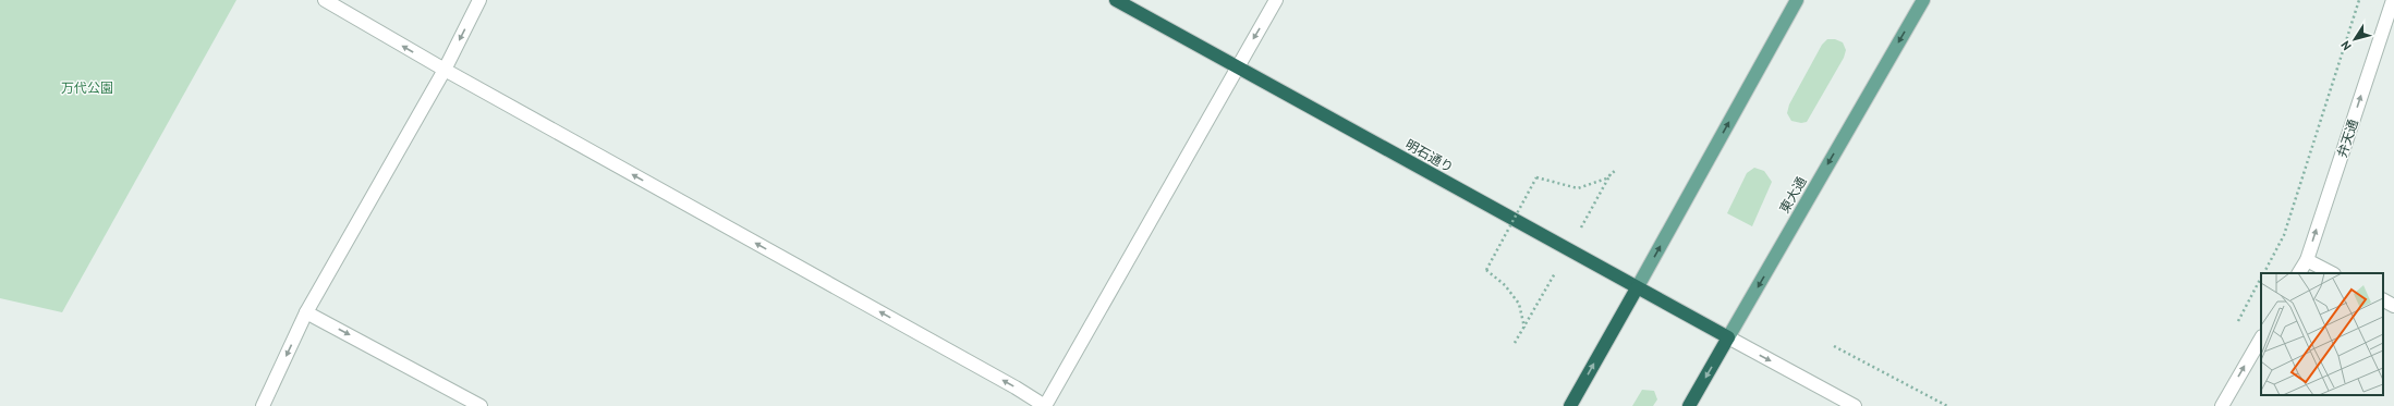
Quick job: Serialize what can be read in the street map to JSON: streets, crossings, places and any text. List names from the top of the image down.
{
  "streets": {
    "highway": ["明石通り", "東大通"],
    "street": ["弁天通"]
  },
  "crossings": [
    ["明石通り", "東大通"]
  ],
  "one_way": ["弁天通"],
  "parks": ["万代公園"],
  "north": "bottom left"
}
